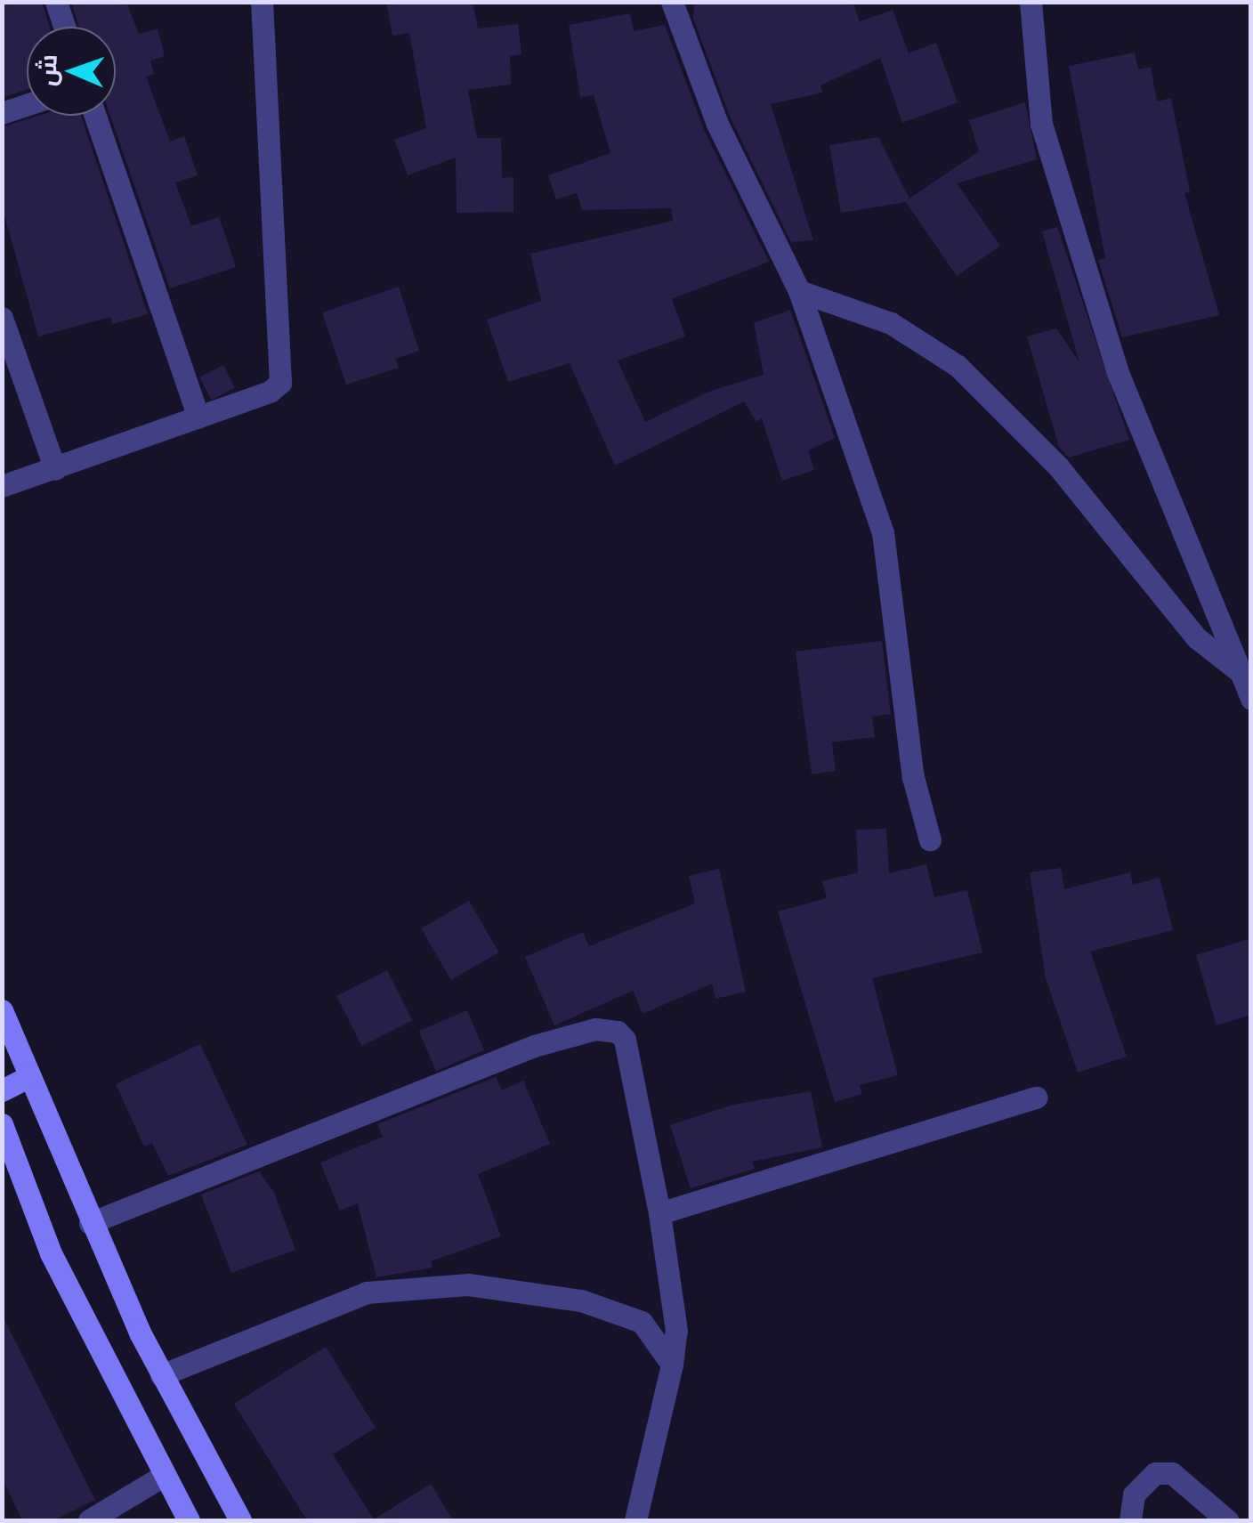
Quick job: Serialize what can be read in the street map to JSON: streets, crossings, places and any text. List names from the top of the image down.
{
  "north": "left"
}
